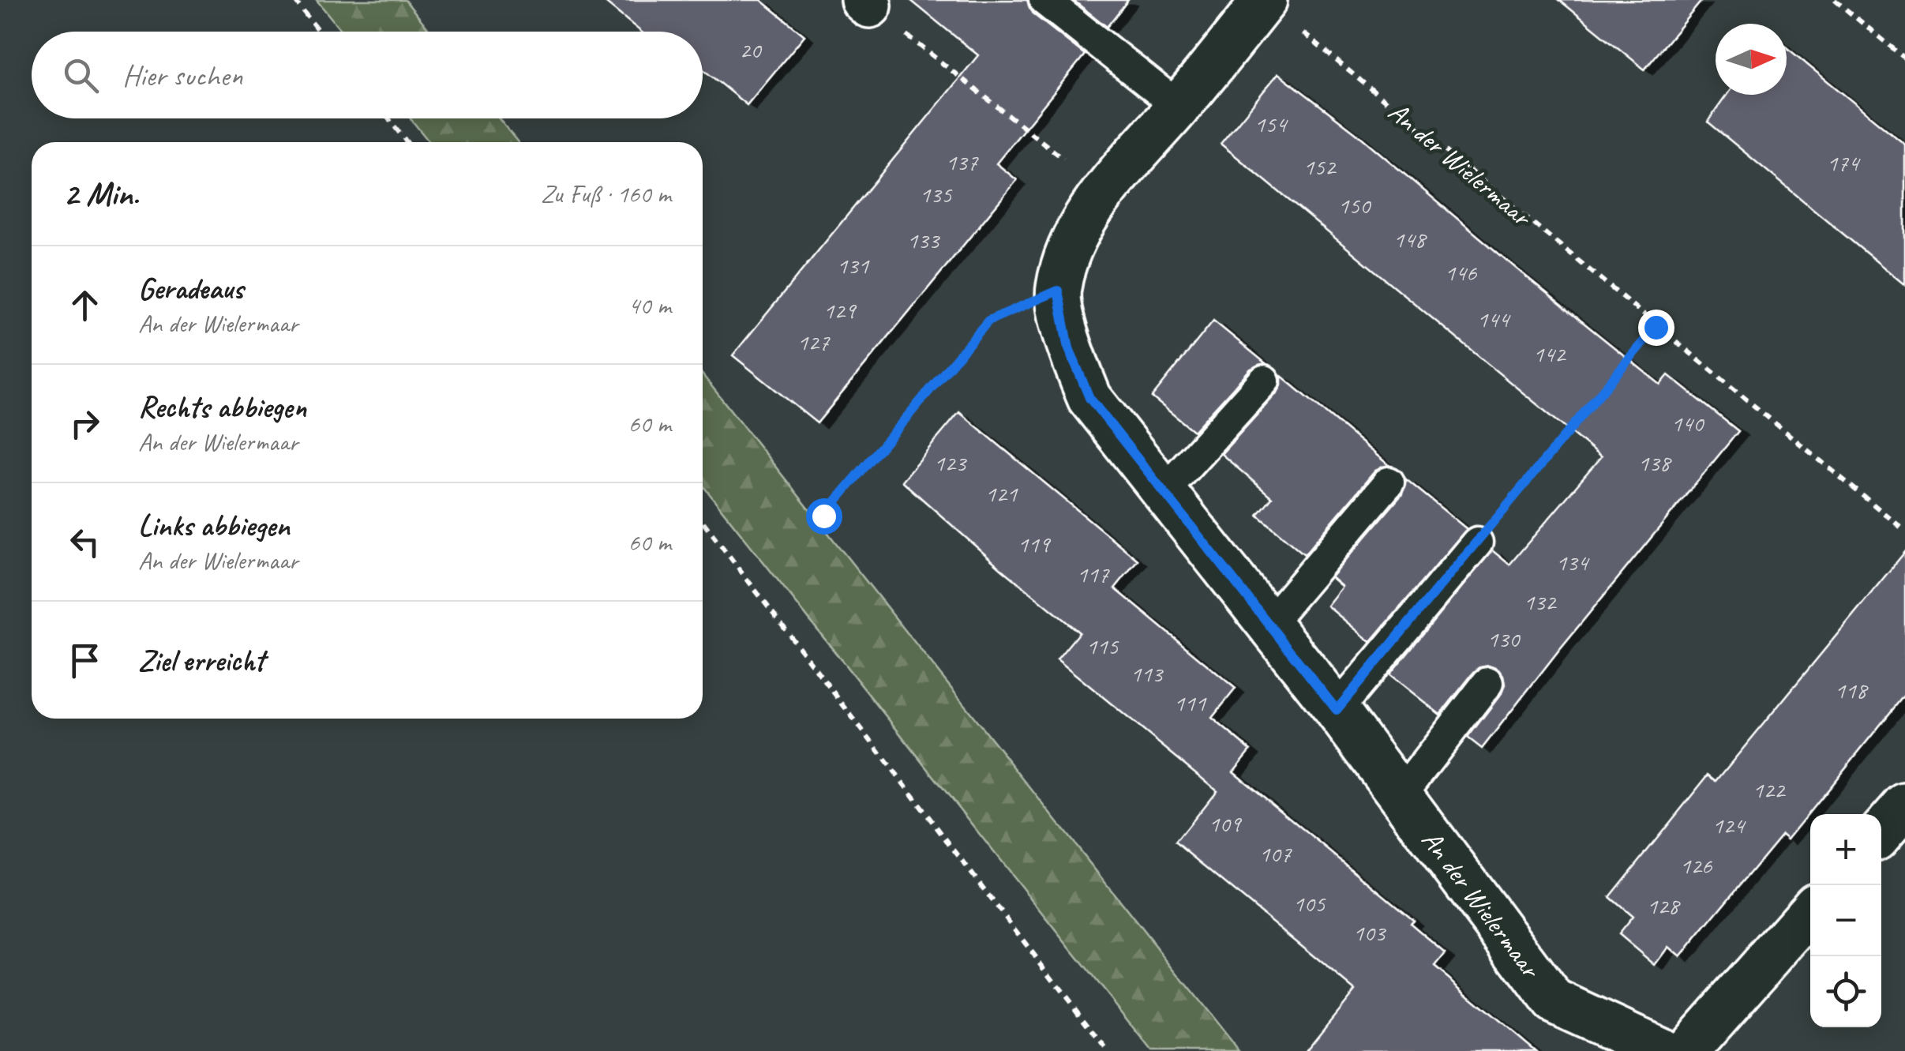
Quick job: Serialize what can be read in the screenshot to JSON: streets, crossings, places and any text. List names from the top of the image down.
{
  "streets": {
    "street": ["An der Wielermaar"]
  },
  "house_numbers": [
    "20",
    "154",
    "137",
    "174",
    "152",
    "135",
    "150",
    "148",
    "133",
    "131",
    "146",
    "129",
    "144",
    "127",
    "142",
    "140",
    "123",
    "138",
    "121",
    "119",
    "134",
    "117",
    "132",
    "130",
    "115",
    "113",
    "118",
    "111",
    "122",
    "109",
    "124",
    "107",
    "126",
    "105",
    "128",
    "103"
  ],
  "north": "right",
  "page": {
    "search": "Hier suchen",
    "heading": ["2 Min.", "Zu Fuß · 160 m"],
    "list": [
      ["Geradeaus", "An der Wielermaar", "40 m"],
      ["Rechts abbiegen", "An der Wielermaar", "60 m"],
      ["Links abbiegen", "An der Wielermaar", "60 m"],
      "Ziel erreicht"
    ],
    "map_buttons": ["+", "−"]
  }
}
